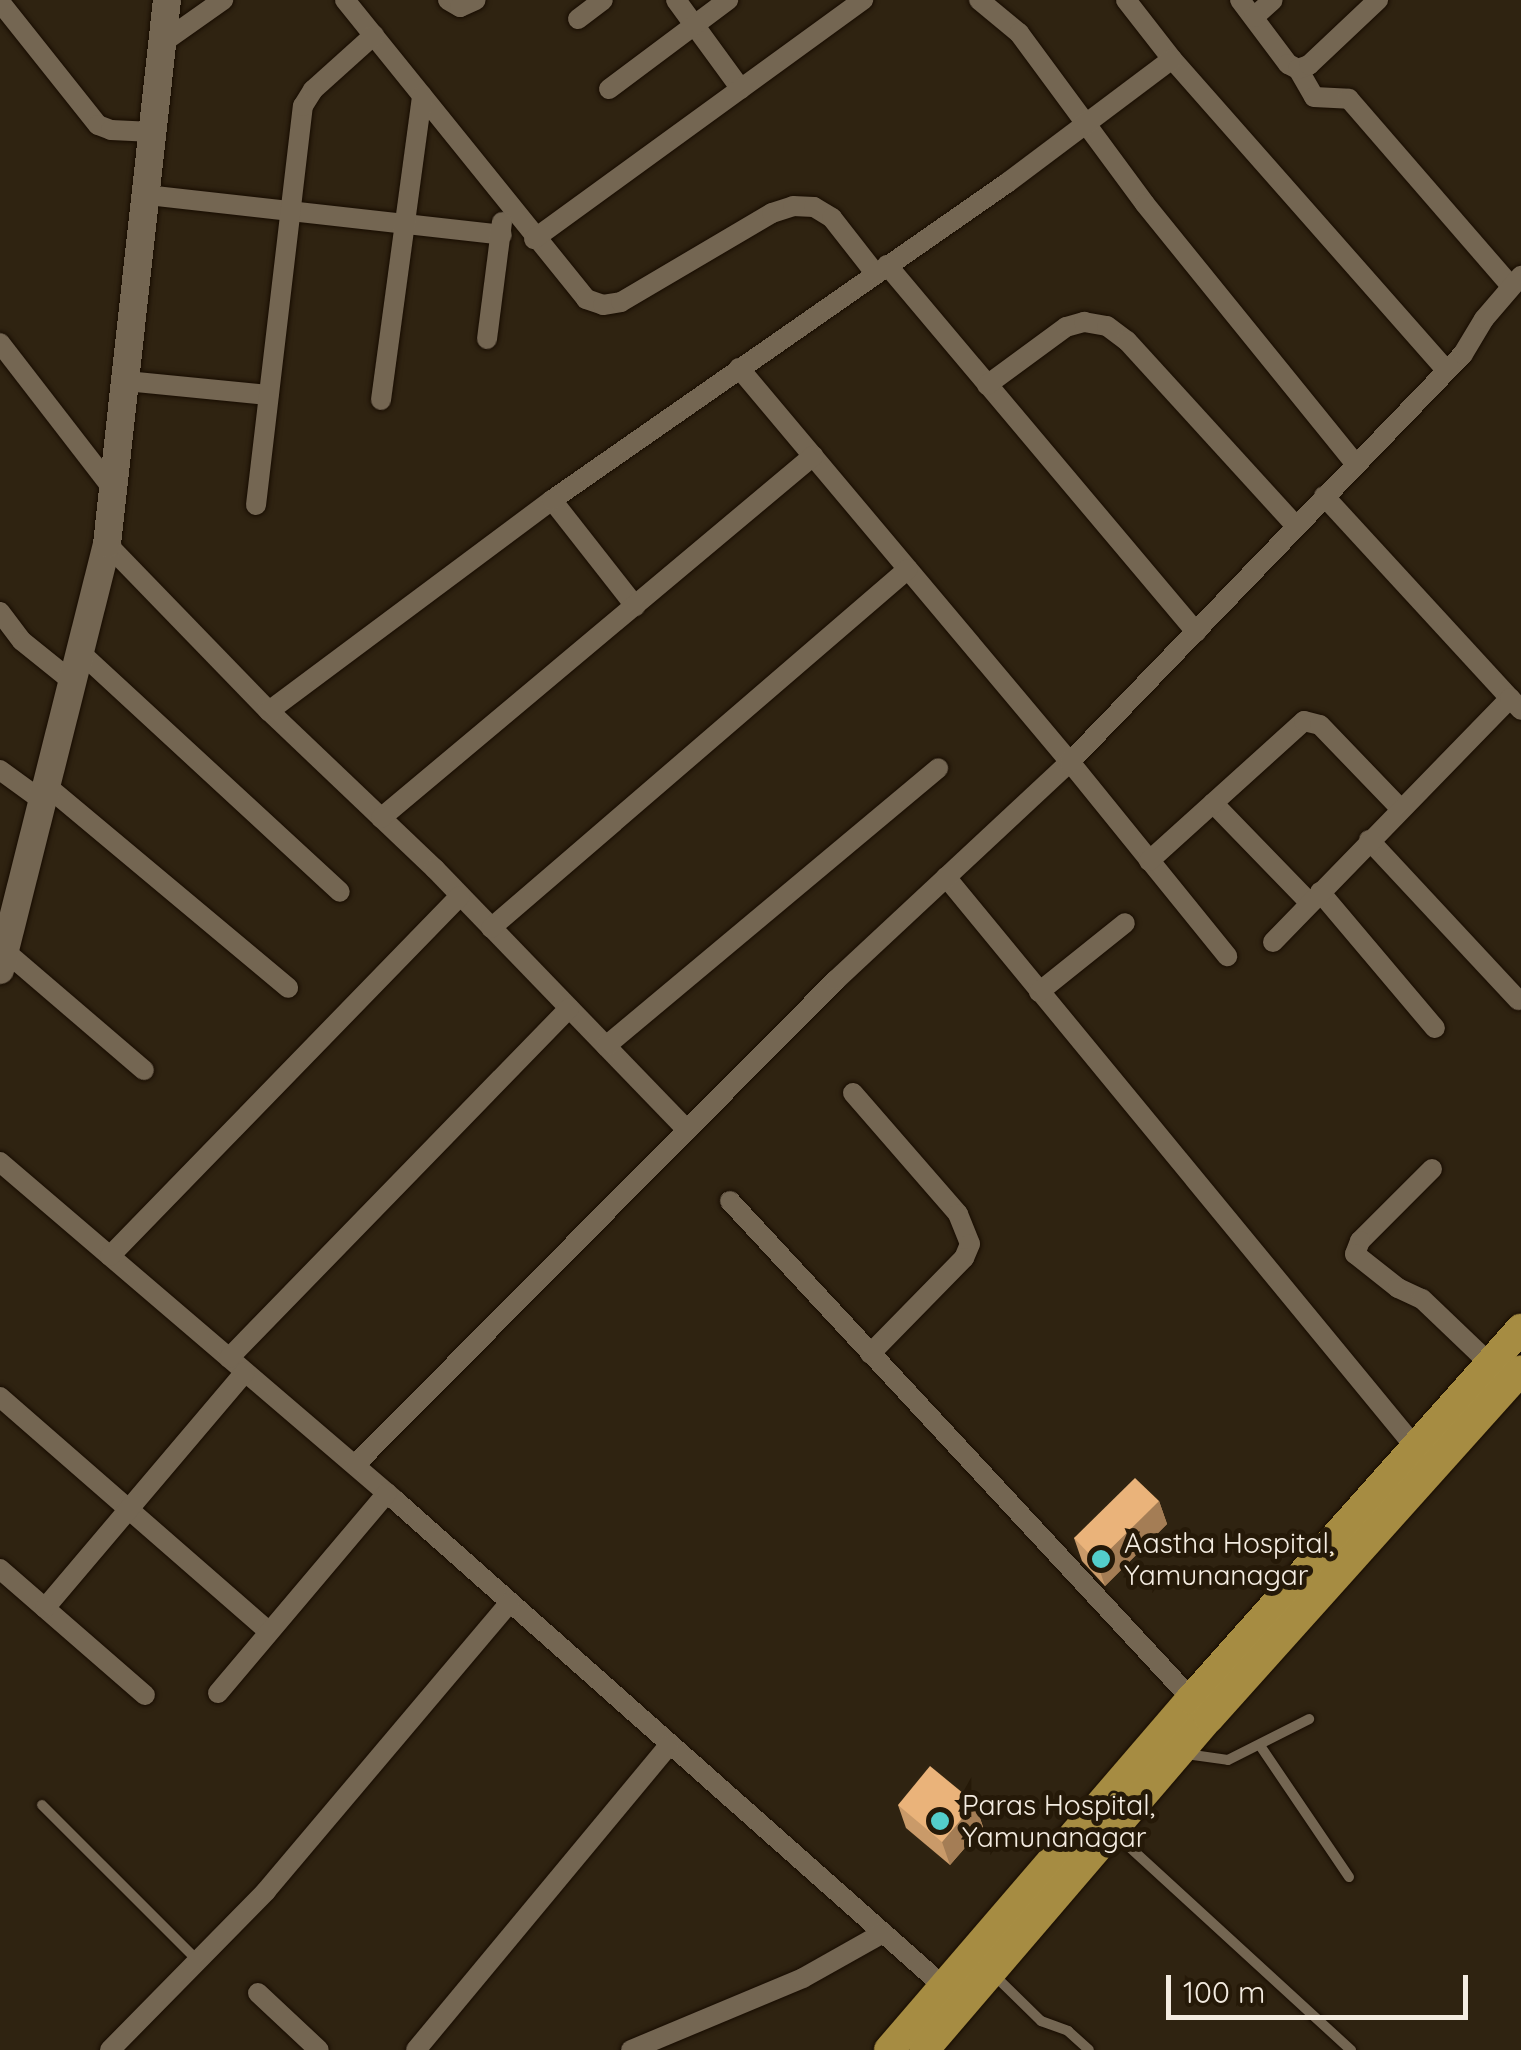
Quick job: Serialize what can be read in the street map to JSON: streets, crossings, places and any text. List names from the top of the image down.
{
  "places": ["Aastha Hospital, Yamunanagar", "Paras Hospital, Yamunanagar"],
  "scale_bar": "100 m"
}
